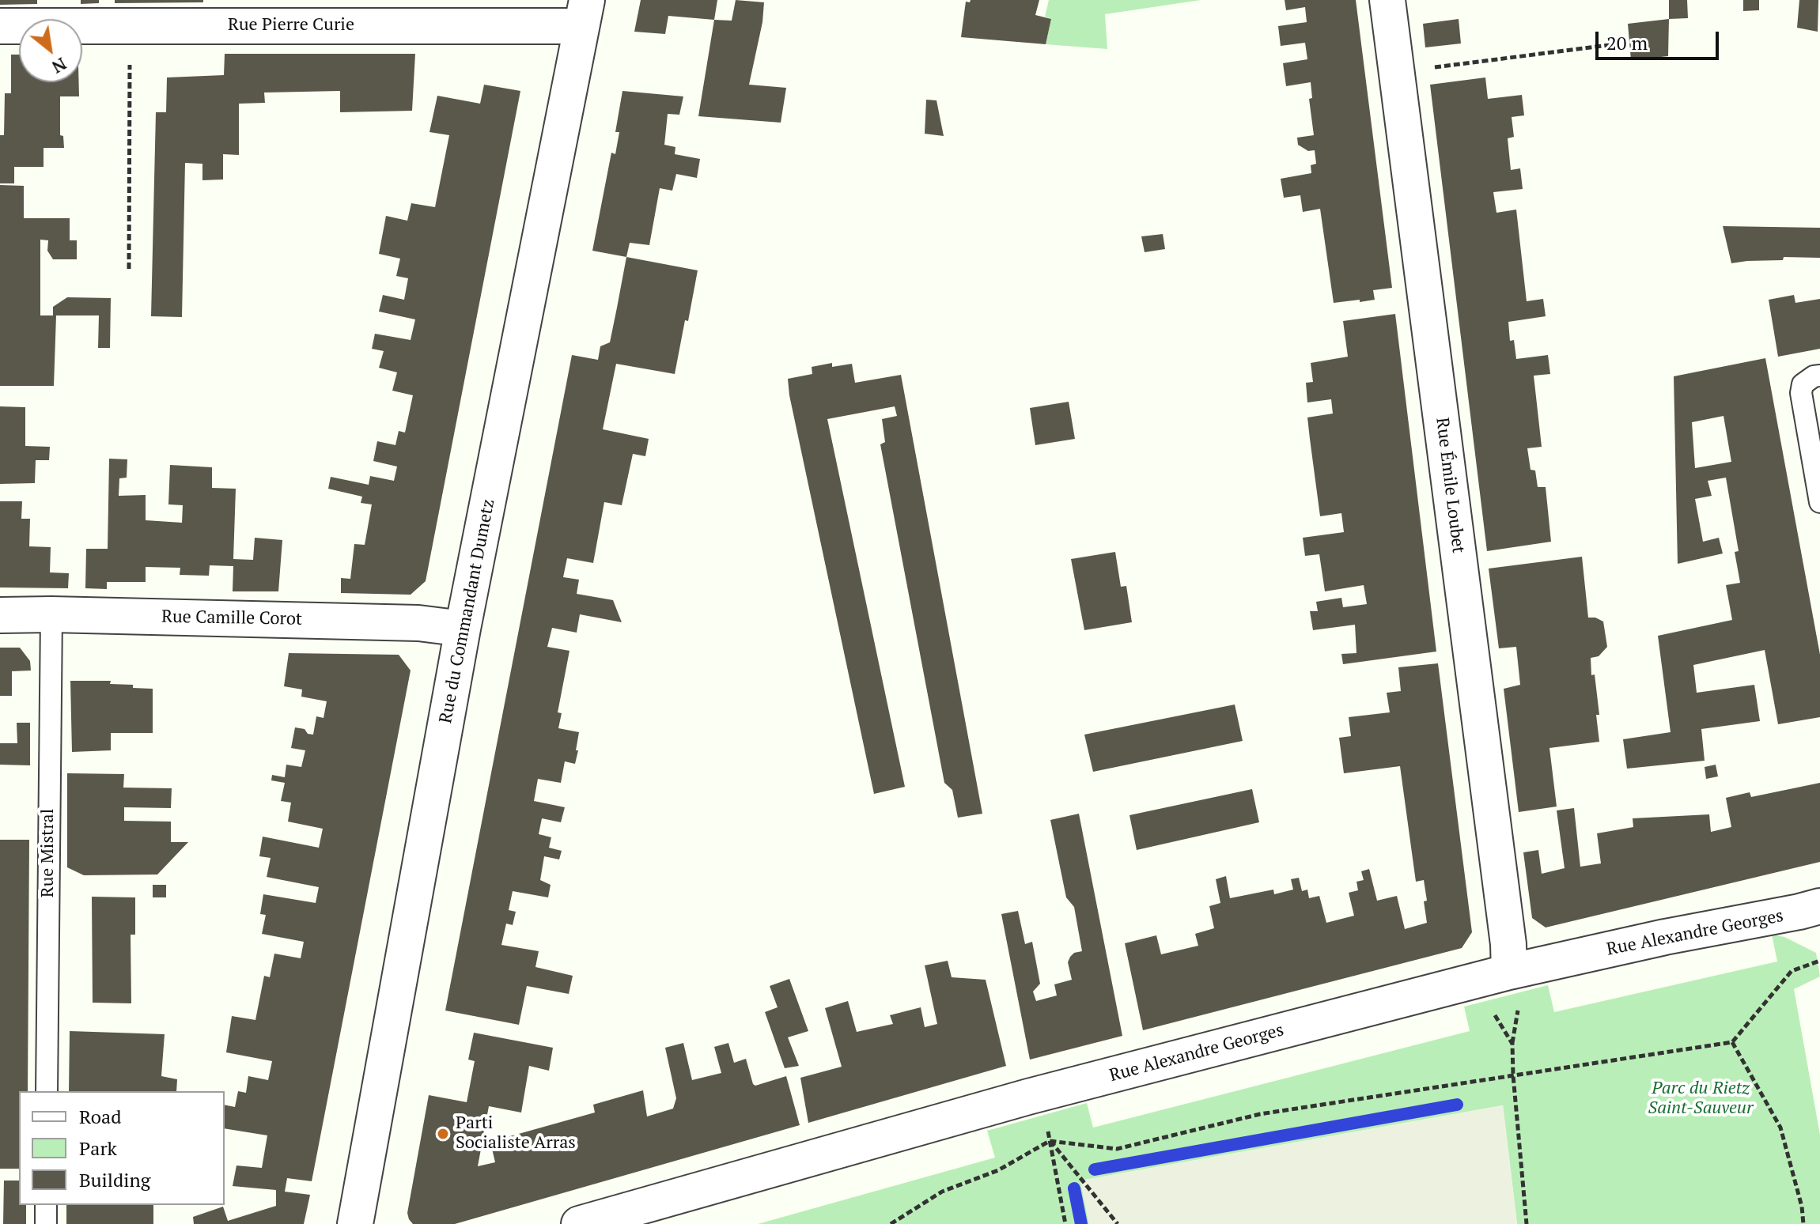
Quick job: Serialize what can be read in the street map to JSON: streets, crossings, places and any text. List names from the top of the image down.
{
  "streets": {
    "street": [
      "Rue Pierre Curie",
      "Rue Émile Loubet",
      "Rue du Commandant Dumetz",
      "Rue Camille Corot",
      "Rue Alexandre Georges"
    ],
    "lane": ["Rue Mistral"]
  },
  "crossings": [
    ["Rue Pierre Curie", "Rue du Commandant Dumetz"],
    ["Rue Émile Loubet", "Rue Alexandre Georges"],
    ["Rue du Commandant Dumetz", "Rue Camille Corot"],
    ["Rue Camille Corot", "Rue Mistral"]
  ],
  "parks": ["Parc du Rietz Saint-Sauveur"],
  "places": ["Parti Socialiste Arras"],
  "legend": ["Road", "Park", "Building"],
  "scale_bar": "20 m",
  "north": "bottom right"
}
